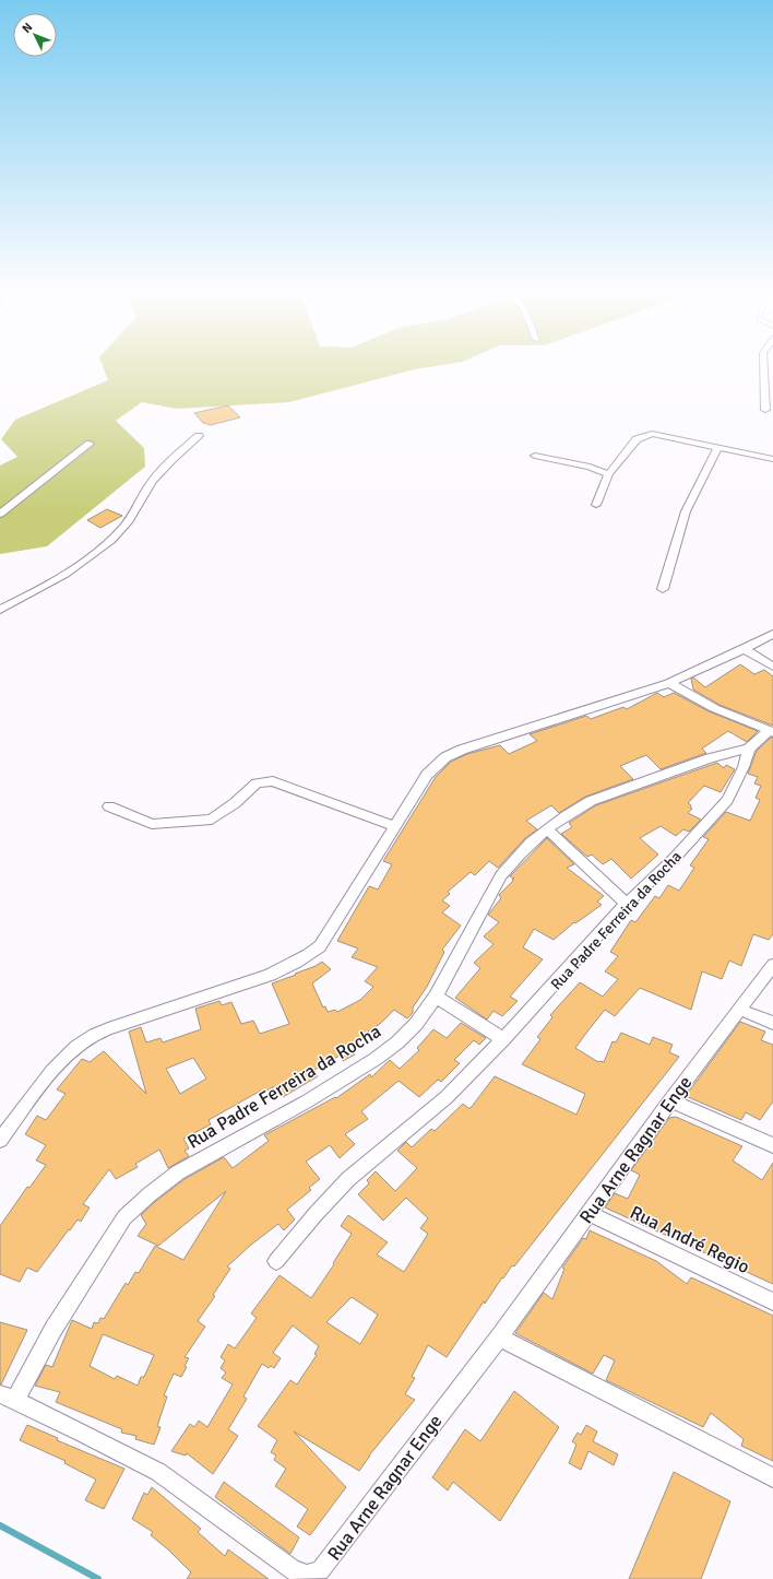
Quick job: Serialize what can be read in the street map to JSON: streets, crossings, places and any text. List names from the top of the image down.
{
  "streets": {
    "street": ["Rua Padre Ferreira da Rocha", "Rua Arne Ragnar Enge", "Rua André Regio"]
  },
  "crossings": [
    ["Rua Padre Ferreira da Rocha", "Rua Arne Ragnar Enge"],
    ["Rua Arne Ragnar Enge", "Rua André Regio"]
  ],
  "north": "top left"
}
